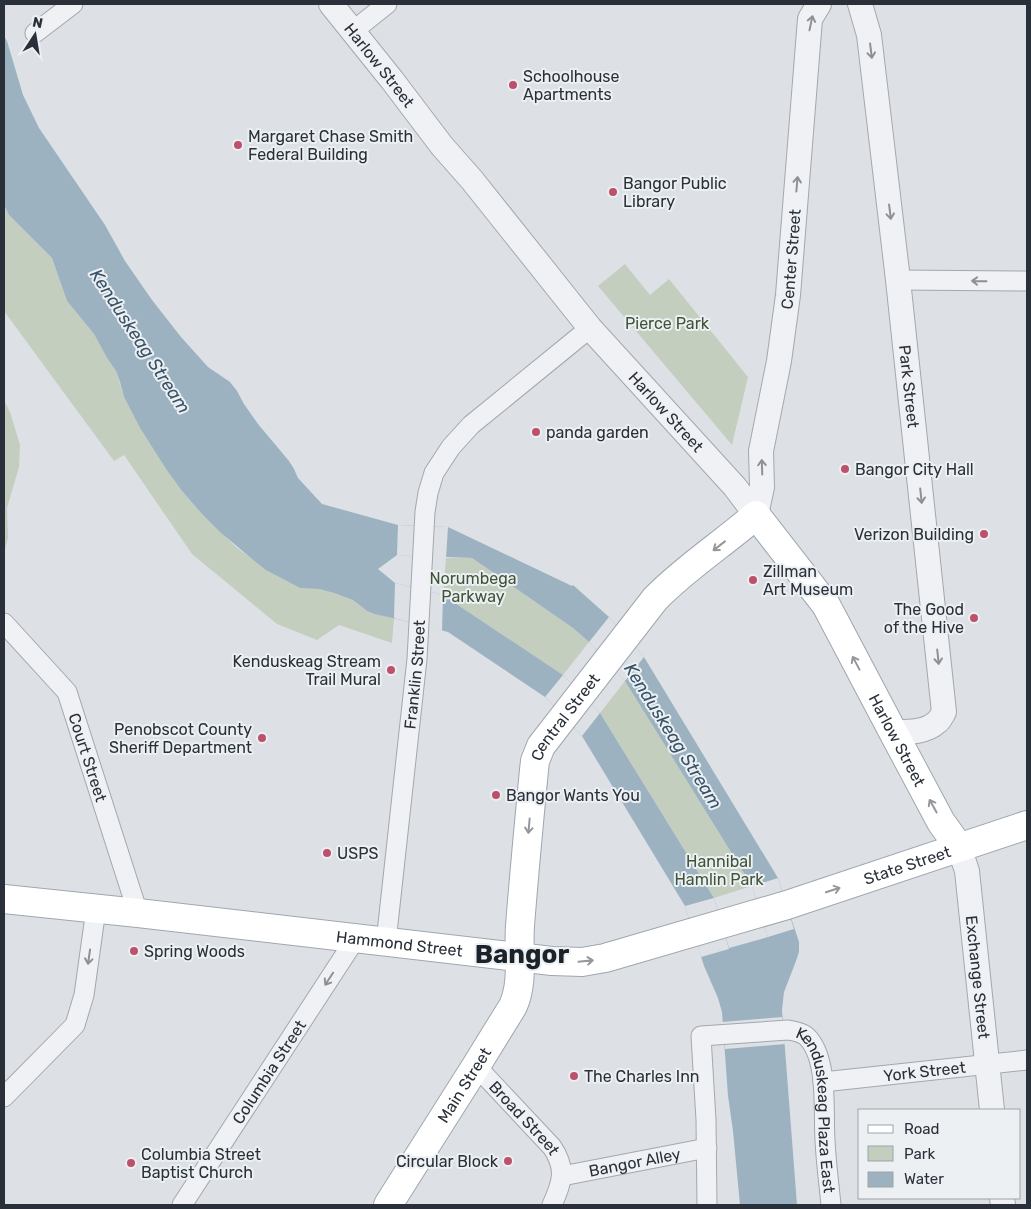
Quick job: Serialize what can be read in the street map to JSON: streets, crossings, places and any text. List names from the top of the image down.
{
  "streets": {
    "main road": [
      "Harlow Street",
      "Central Street",
      "State Street",
      "Hammond Street",
      "Main Street"
    ],
    "street": [
      "Center Street",
      "Park Street",
      "Franklin Street",
      "Court Street",
      "Exchange Street",
      "York Street",
      "Columbia Street",
      "Kenduskeag Plaza East",
      "Broad Street",
      "Bangor Alley"
    ]
  },
  "crossings": [
    ["Harlow Street", "Center Street"],
    ["Harlow Street", "Park Street"],
    ["Harlow Street", "Franklin Street"],
    ["Harlow Street", "Central Street"],
    ["Harlow Street", "State Street"],
    ["Harlow Street", "Exchange Street"],
    ["Center Street", "Central Street"],
    ["Franklin Street", "Hammond Street"],
    ["Central Street", "Hammond Street"],
    ["Central Street", "Main Street"],
    ["Court Street", "Hammond Street"],
    ["State Street", "Hammond Street"],
    ["State Street", "Exchange Street"],
    ["Hammond Street", "Columbia Street"],
    ["Hammond Street", "Main Street"],
    ["Exchange Street", "York Street"],
    ["York Street", "Kenduskeag Plaza East"],
    ["Main Street", "Broad Street"],
    ["Kenduskeag Plaza East", "Bangor Alley"],
    ["Broad Street", "Bangor Alley"]
  ],
  "one_way": [
    "Harlow Street",
    "Center Street",
    "Park Street",
    "Central Street",
    "State Street",
    "Columbia Street"
  ],
  "districts": ["Bangor"],
  "water": ["Kenduskeag Stream"],
  "parks": ["Pierce Park", "Norumbega Parkway", "Hannibal Hamlin Park"],
  "places": [
    "Schoolhouse Apartments",
    "Margaret Chase Smith Federal Building",
    "Bangor Public Library",
    "panda garden",
    "Bangor City Hall",
    "Verizon Building",
    "Zillman Art Museum",
    "The Good of the Hive",
    "Kenduskeag Stream Trail Mural",
    "Penobscot County Sheriff Department",
    "Bangor Wants You",
    "USPS",
    "Spring Woods",
    "The Charles Inn",
    "Circular Block",
    "Columbia Street Baptist Church"
  ],
  "legend": ["Road", "Park", "Water"],
  "north": "top"
}
